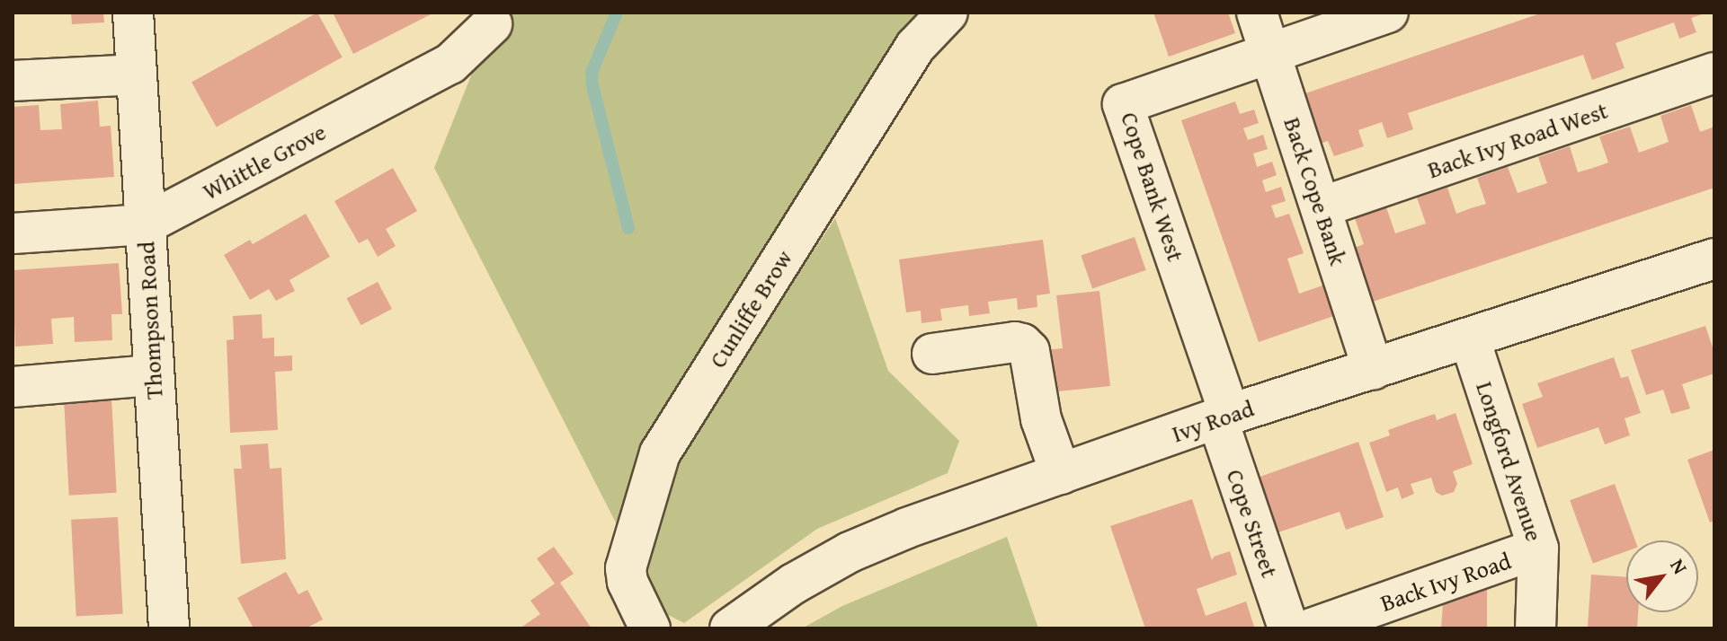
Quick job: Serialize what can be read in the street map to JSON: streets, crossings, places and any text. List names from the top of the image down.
{
  "streets": {
    "street": [
      "Back Ivy Road West",
      "Whittle Grove",
      "Cope Bank West",
      "Back Cope Bank",
      "Cunliffe Brow",
      "Thompson Road",
      "Ivy Road",
      "Longford Avenue",
      "Cope Street",
      "Back Ivy Road"
    ]
  },
  "crossings": [
    ["Back Ivy Road West", "Back Cope Bank"],
    ["Whittle Grove", "Thompson Road"],
    ["Cope Bank West", "Back Cope Bank"],
    ["Cope Bank West", "Ivy Road"],
    ["Cope Bank West", "Cope Street"],
    ["Back Cope Bank", "Ivy Road"],
    ["Ivy Road", "Longford Avenue"],
    ["Ivy Road", "Cope Street"],
    ["Longford Avenue", "Back Ivy Road"]
  ],
  "north": "top right"
}
